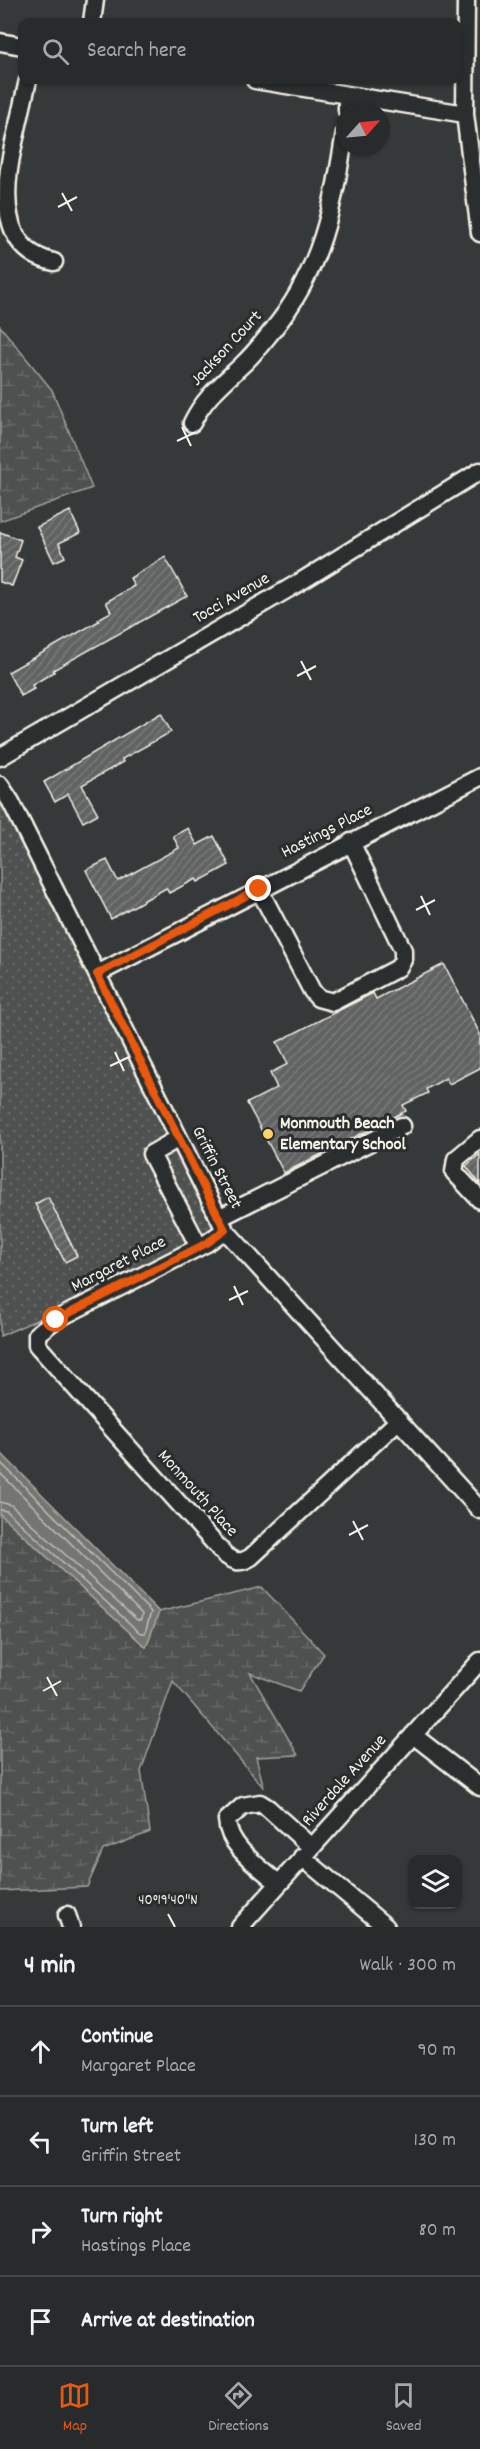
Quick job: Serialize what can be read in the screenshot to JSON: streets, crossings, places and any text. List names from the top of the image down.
{
  "streets": {
    "street": [
      "Jackson Court",
      "Tocci Avenue",
      "Hastings Place",
      "Griffin Street",
      "Margaret Place",
      "Monmouth Place",
      "Riverdale Avenue"
    ]
  },
  "crossings": [
    ["Hastings Place", "Griffin Street"],
    ["Griffin Street", "Margaret Place"],
    ["Griffin Street", "Monmouth Place"],
    ["Margaret Place", "Monmouth Place"]
  ],
  "places": ["Monmouth Beach Elementary School"],
  "north": "top right",
  "page": {
    "search": "Search here",
    "heading": ["4 min", "Walk · 300 m"],
    "list": [
      ["Continue", "Margaret Place", "90 m"],
      ["Turn left", "Griffin Street", "130 m"],
      ["Turn right", "Hastings Place", "80 m"],
      "Arrive at destination"
    ],
    "nav": ["Map", "Directions", "Saved"]
  },
  "coordinates": ["40°19'40\"N"]
}
